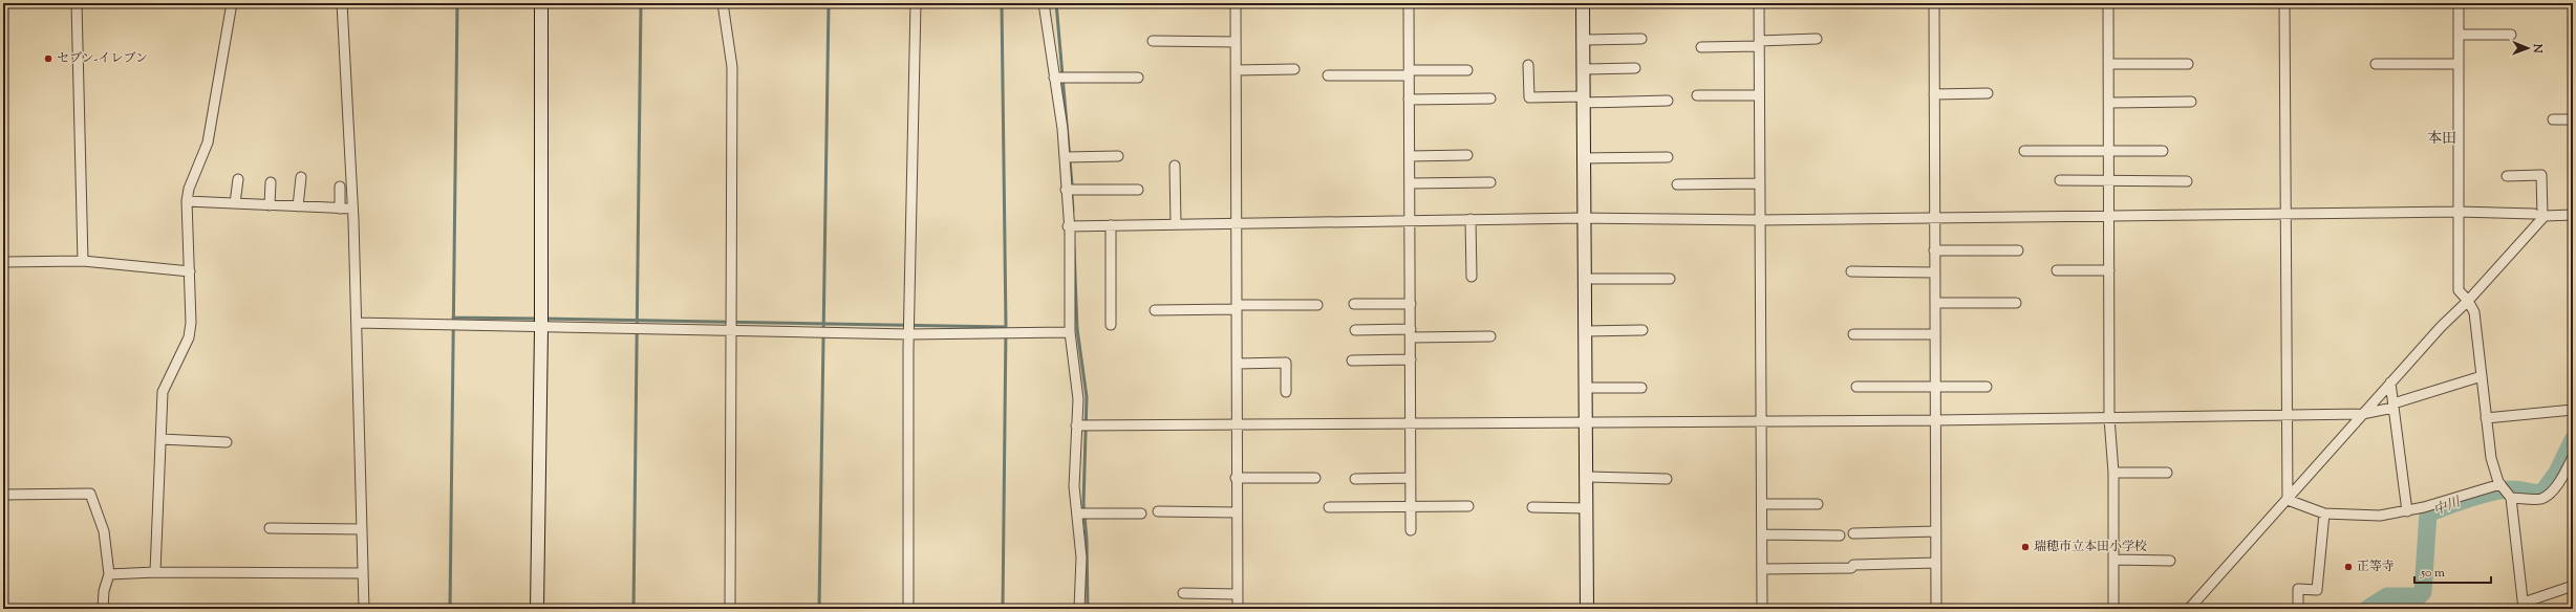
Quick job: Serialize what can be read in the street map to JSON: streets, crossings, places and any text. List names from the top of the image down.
{
  "districts": ["本田"],
  "water": ["中川"],
  "places": ["セブン-イレブン", "瑞穂市立本田小学校", "正等寺"],
  "scale_bar": "50 m",
  "north": "right"
}
